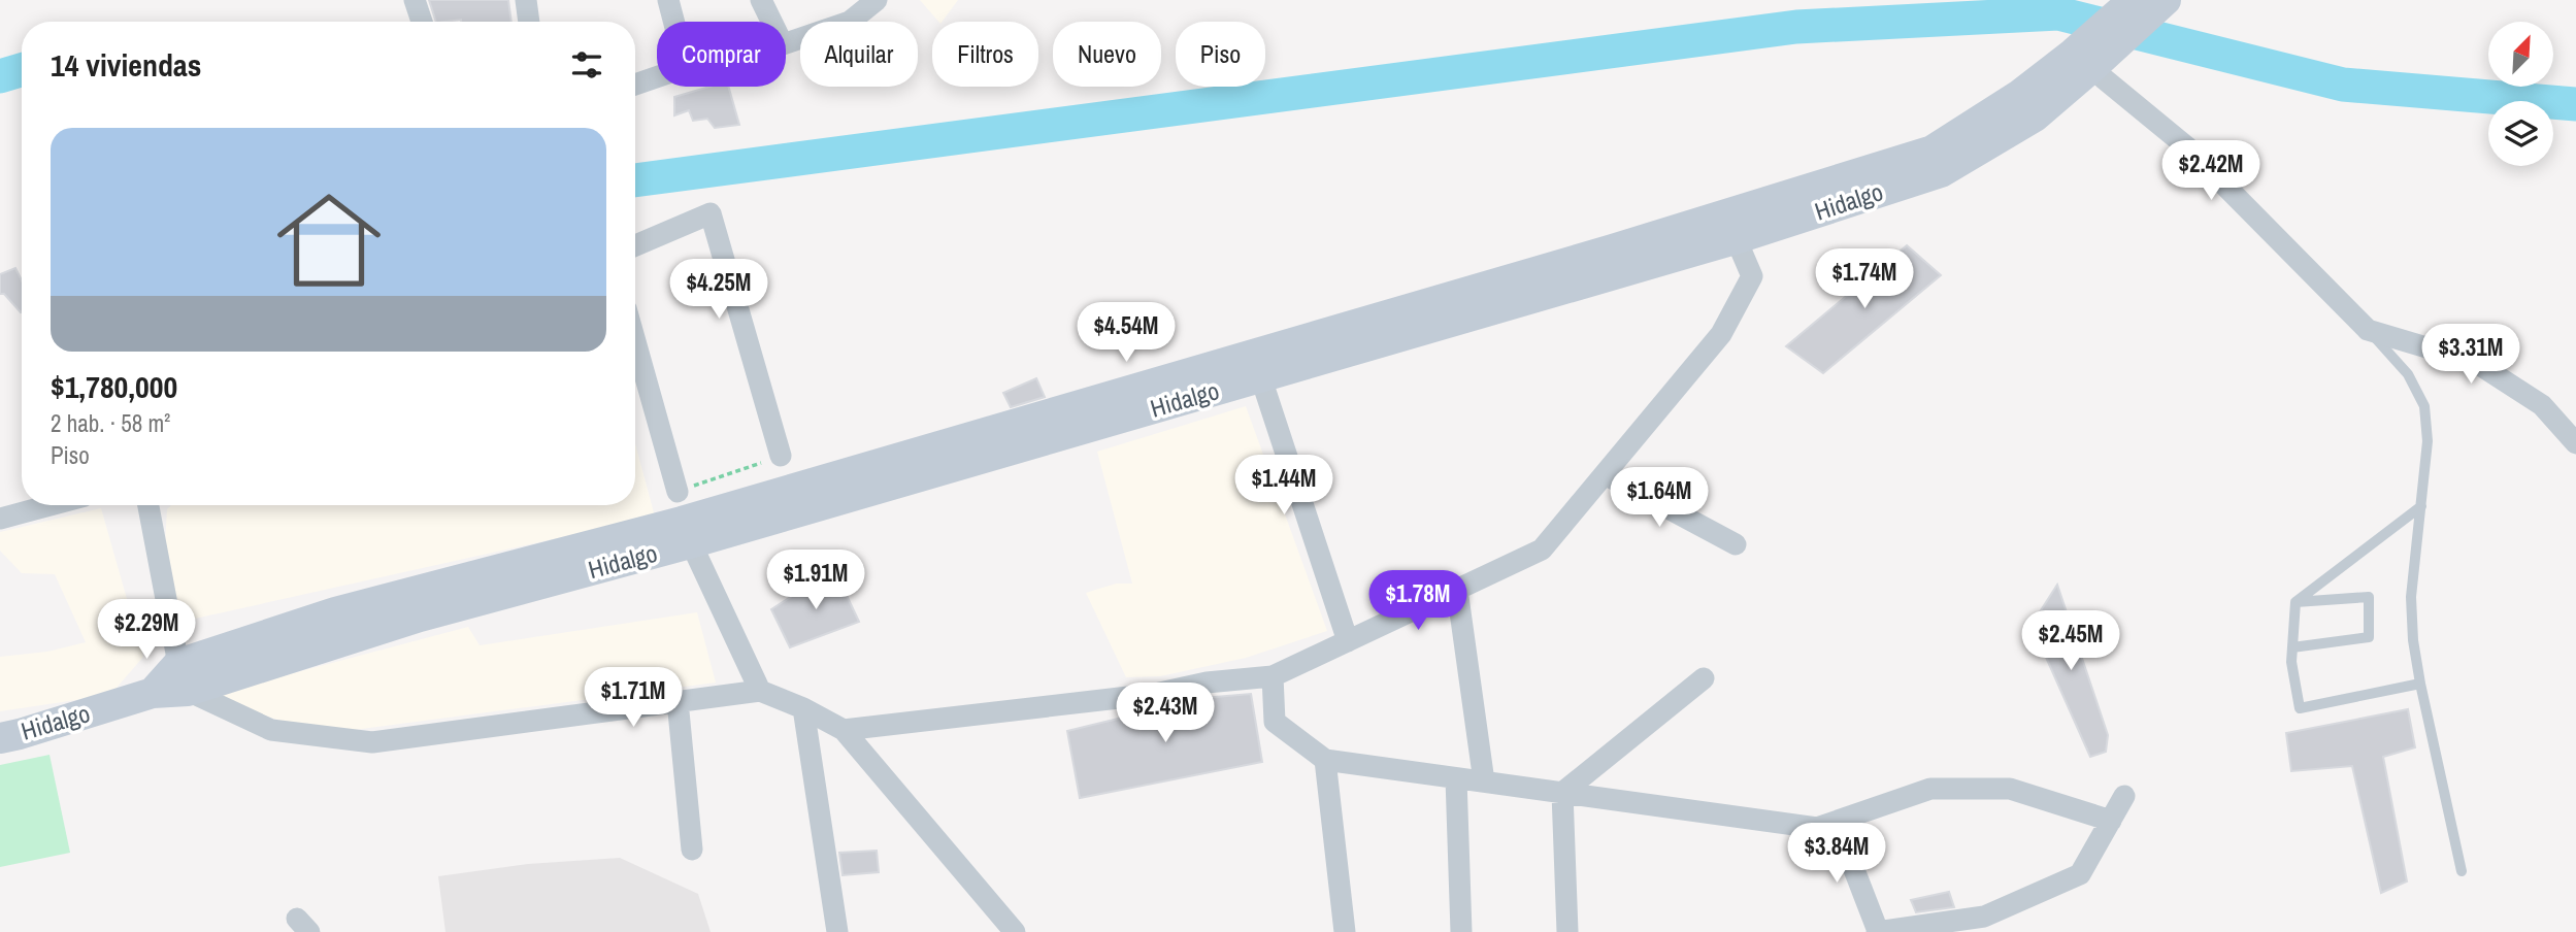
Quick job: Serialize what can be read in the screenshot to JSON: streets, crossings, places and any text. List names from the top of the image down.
{
  "streets": {
    "main road": ["Hidalgo"]
  },
  "north": "top right",
  "page": {
    "chip": [
      "Comprar",
      "Alquilar",
      "Filtros",
      "Nuevo",
      "Piso"
    ],
    "heading": "14 viviendas",
    "list": [
      {
        "name": "$1,780,000",
        "note": "2 hab. · 58 m² · Piso"
      }
    ],
    "price": [
      "$2.42M",
      "$1.74M",
      "$4.25M",
      "$4.54M",
      "$3.31M",
      "$1.44M",
      "$1.64M",
      "$1.91M",
      "$1.78M",
      "$2.29M",
      "$2.45M",
      "$1.71M",
      "$2.43M",
      "$3.84M"
    ]
  }
}
